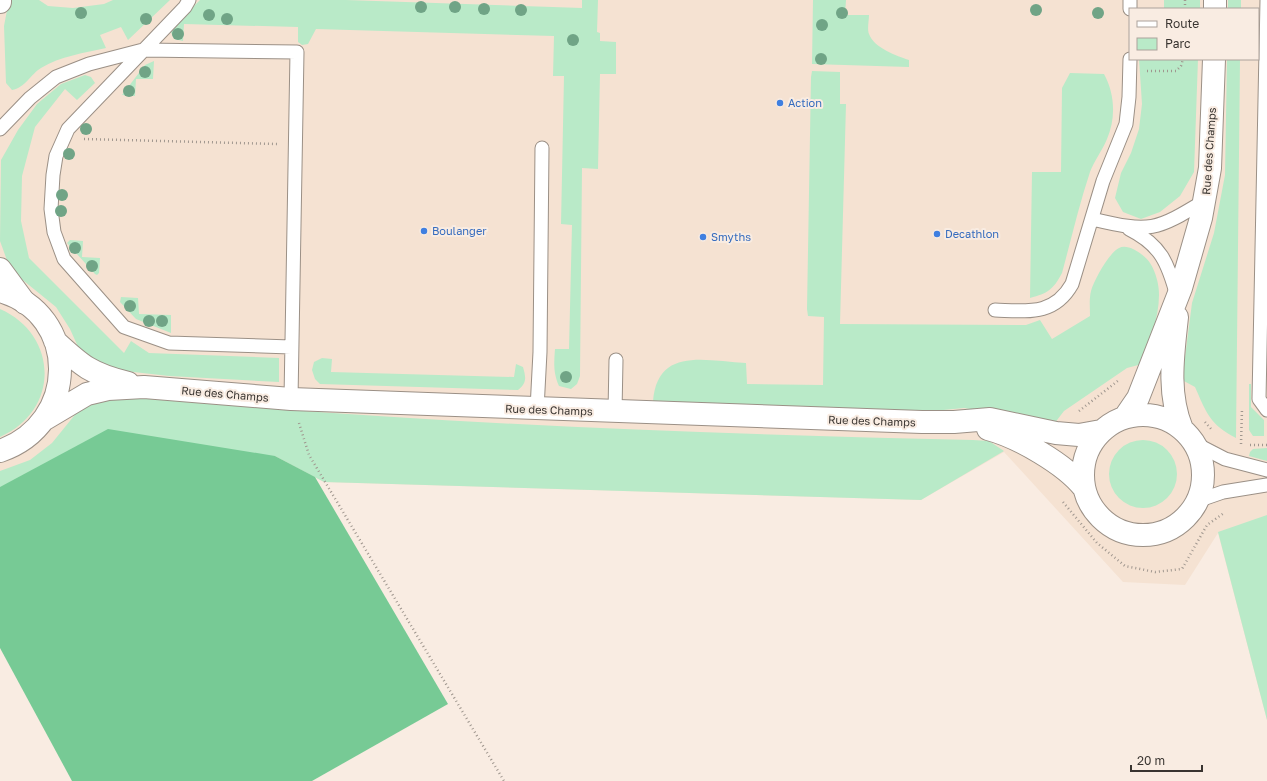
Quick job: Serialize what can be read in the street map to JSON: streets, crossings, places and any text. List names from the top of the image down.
{
  "streets": {
    "street": ["Rue des Champs"]
  },
  "places": [
    "Action",
    "Boulanger",
    "Decathlon",
    "Smyths"
  ],
  "legend": ["Route", "Parc"],
  "scale_bar": "20 m"
}
